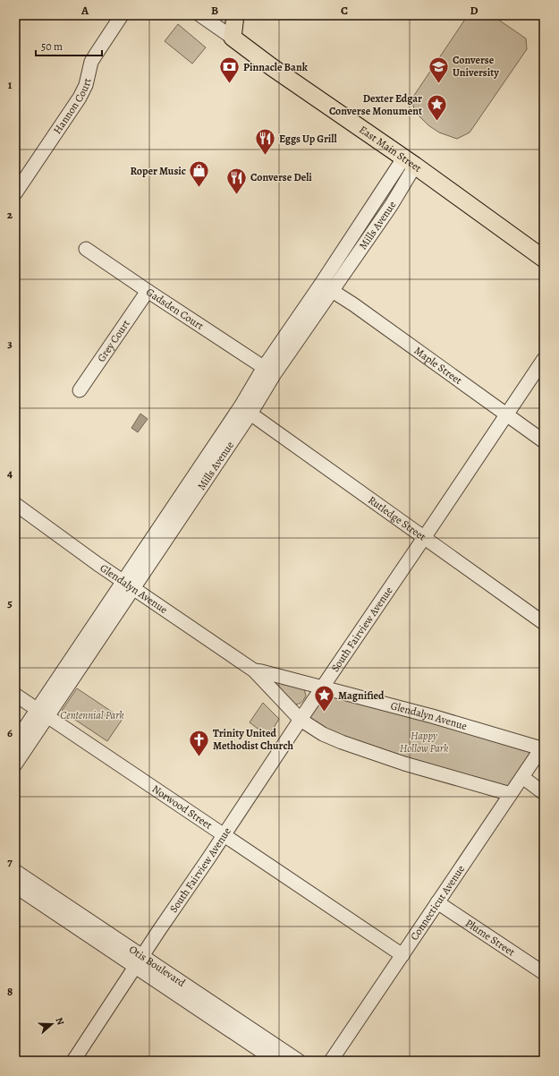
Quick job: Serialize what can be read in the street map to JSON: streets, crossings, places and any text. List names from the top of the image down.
{
  "streets": {
    "main road": ["East Main Street"],
    "street": [
      "Hannon Court",
      "Mills Avenue",
      "Gadsden Court",
      "Grey Court",
      "Maple Street",
      "Rutledge Street",
      "Glendalyn Avenue",
      "South Fairview Avenue",
      "Norwood Street",
      "Connecticut Avenue",
      "Plume Street",
      "Otis Boulevard"
    ]
  },
  "crossings": [
    ["East Main Street", "Mills Avenue"],
    ["Mills Avenue", "Gadsden Court"],
    ["Mills Avenue", "Maple Street"],
    ["Mills Avenue", "Rutledge Street"],
    ["Mills Avenue", "Glendalyn Avenue"],
    ["Mills Avenue", "Norwood Street"],
    ["Gadsden Court", "Grey Court"],
    ["Maple Street", "South Fairview Avenue"],
    ["Rutledge Street", "South Fairview Avenue"],
    ["Glendalyn Avenue", "South Fairview Avenue"],
    ["Glendalyn Avenue", "Connecticut Avenue"],
    ["South Fairview Avenue", "Norwood Street"],
    ["South Fairview Avenue", "Otis Boulevard"],
    ["Norwood Street", "Connecticut Avenue"],
    ["Connecticut Avenue", "Plume Street"]
  ],
  "parks": ["Centennial Park", "Happy Hollow Park"],
  "places": {
    "school or university": ["Converse University"],
    "bank": ["Pinnacle Bank"],
    "place": ["Dexter Edgar Converse Monument", "Magnified"],
    "restaurant": ["Eggs Up Grill", "Converse Deli"],
    "shop": ["Roper Music"],
    "church": ["Trinity United Methodist Church"]
  },
  "scale_bar": "50 m",
  "north": "right",
  "grid": {
    "columns": [
      "A",
      "B",
      "C",
      "D"
    ],
    "rows": [
      "1",
      "2",
      "3",
      "4",
      "5",
      "6",
      "7",
      "8"
    ]
  }
}
